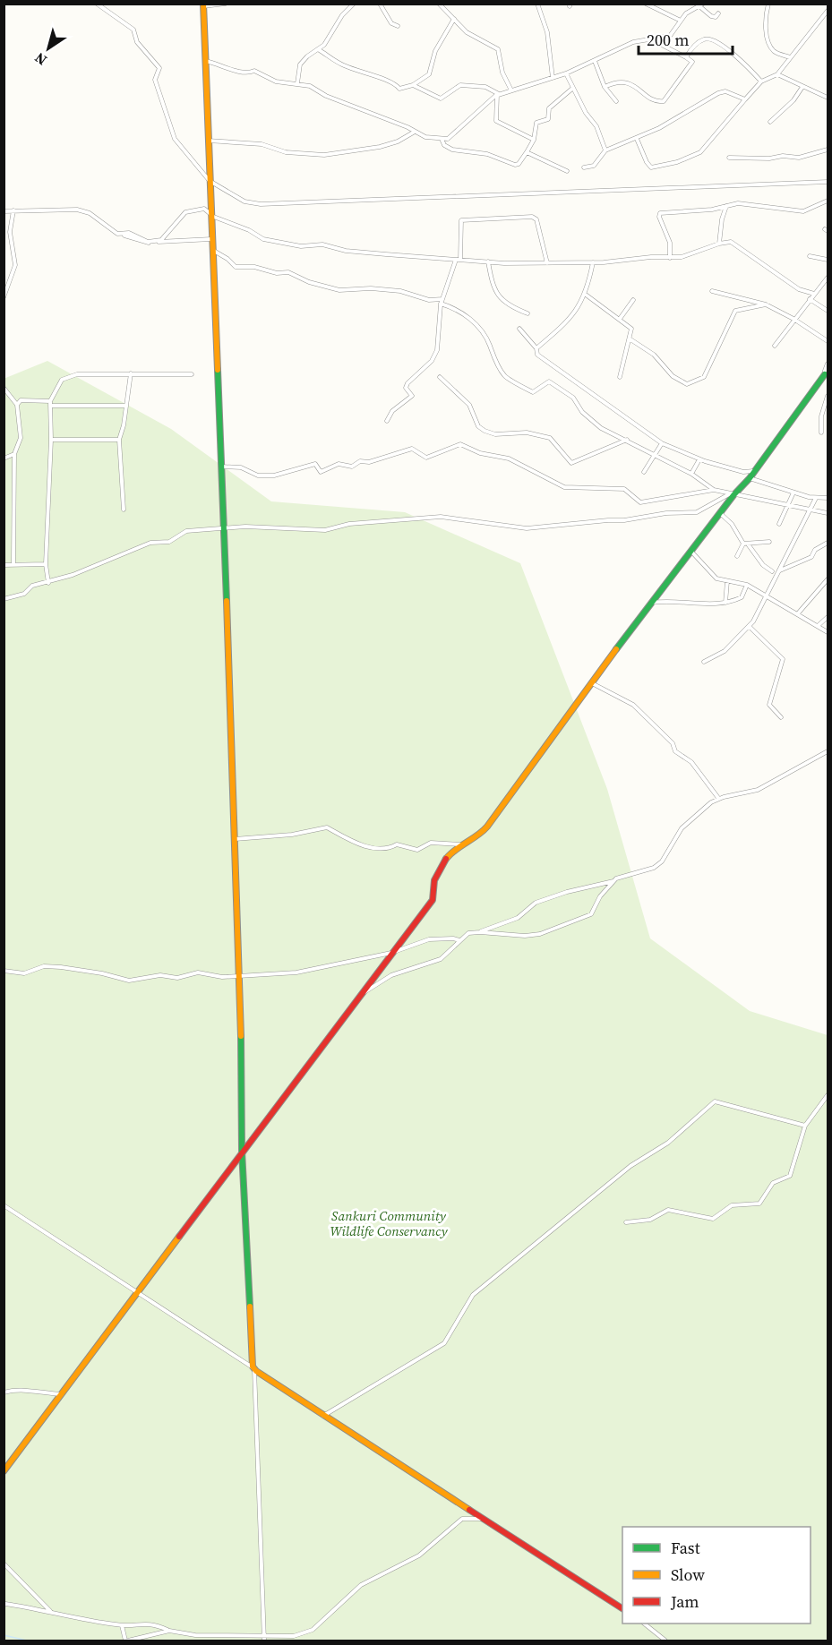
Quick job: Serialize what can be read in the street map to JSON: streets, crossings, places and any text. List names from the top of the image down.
{
  "parks": ["Sankuri Community Wildlife Conservancy"],
  "legend": ["Fast", "Slow", "Jam"],
  "scale_bar": "200 m",
  "north": "bottom left"
}
